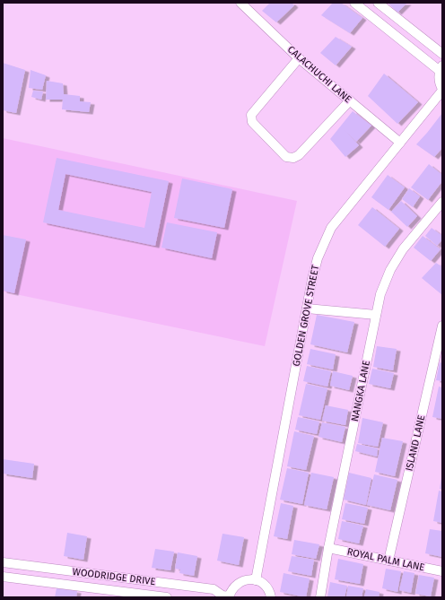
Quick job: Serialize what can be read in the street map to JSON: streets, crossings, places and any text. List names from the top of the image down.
{
  "streets": {
    "street": [
      "CALACHUCHI LANE",
      "GOLDEN GROVE STREET",
      "NANGKA LANE",
      "ISLAND LANE",
      "ROYAL PALM LANE",
      "WOODRIDGE DRIVE"
    ]
  },
  "crossings": [
    ["CALACHUCHI LANE", "GOLDEN GROVE STREET"],
    ["NANGKA LANE", "ROYAL PALM LANE"],
    ["ISLAND LANE", "ROYAL PALM LANE"]
  ]
}
